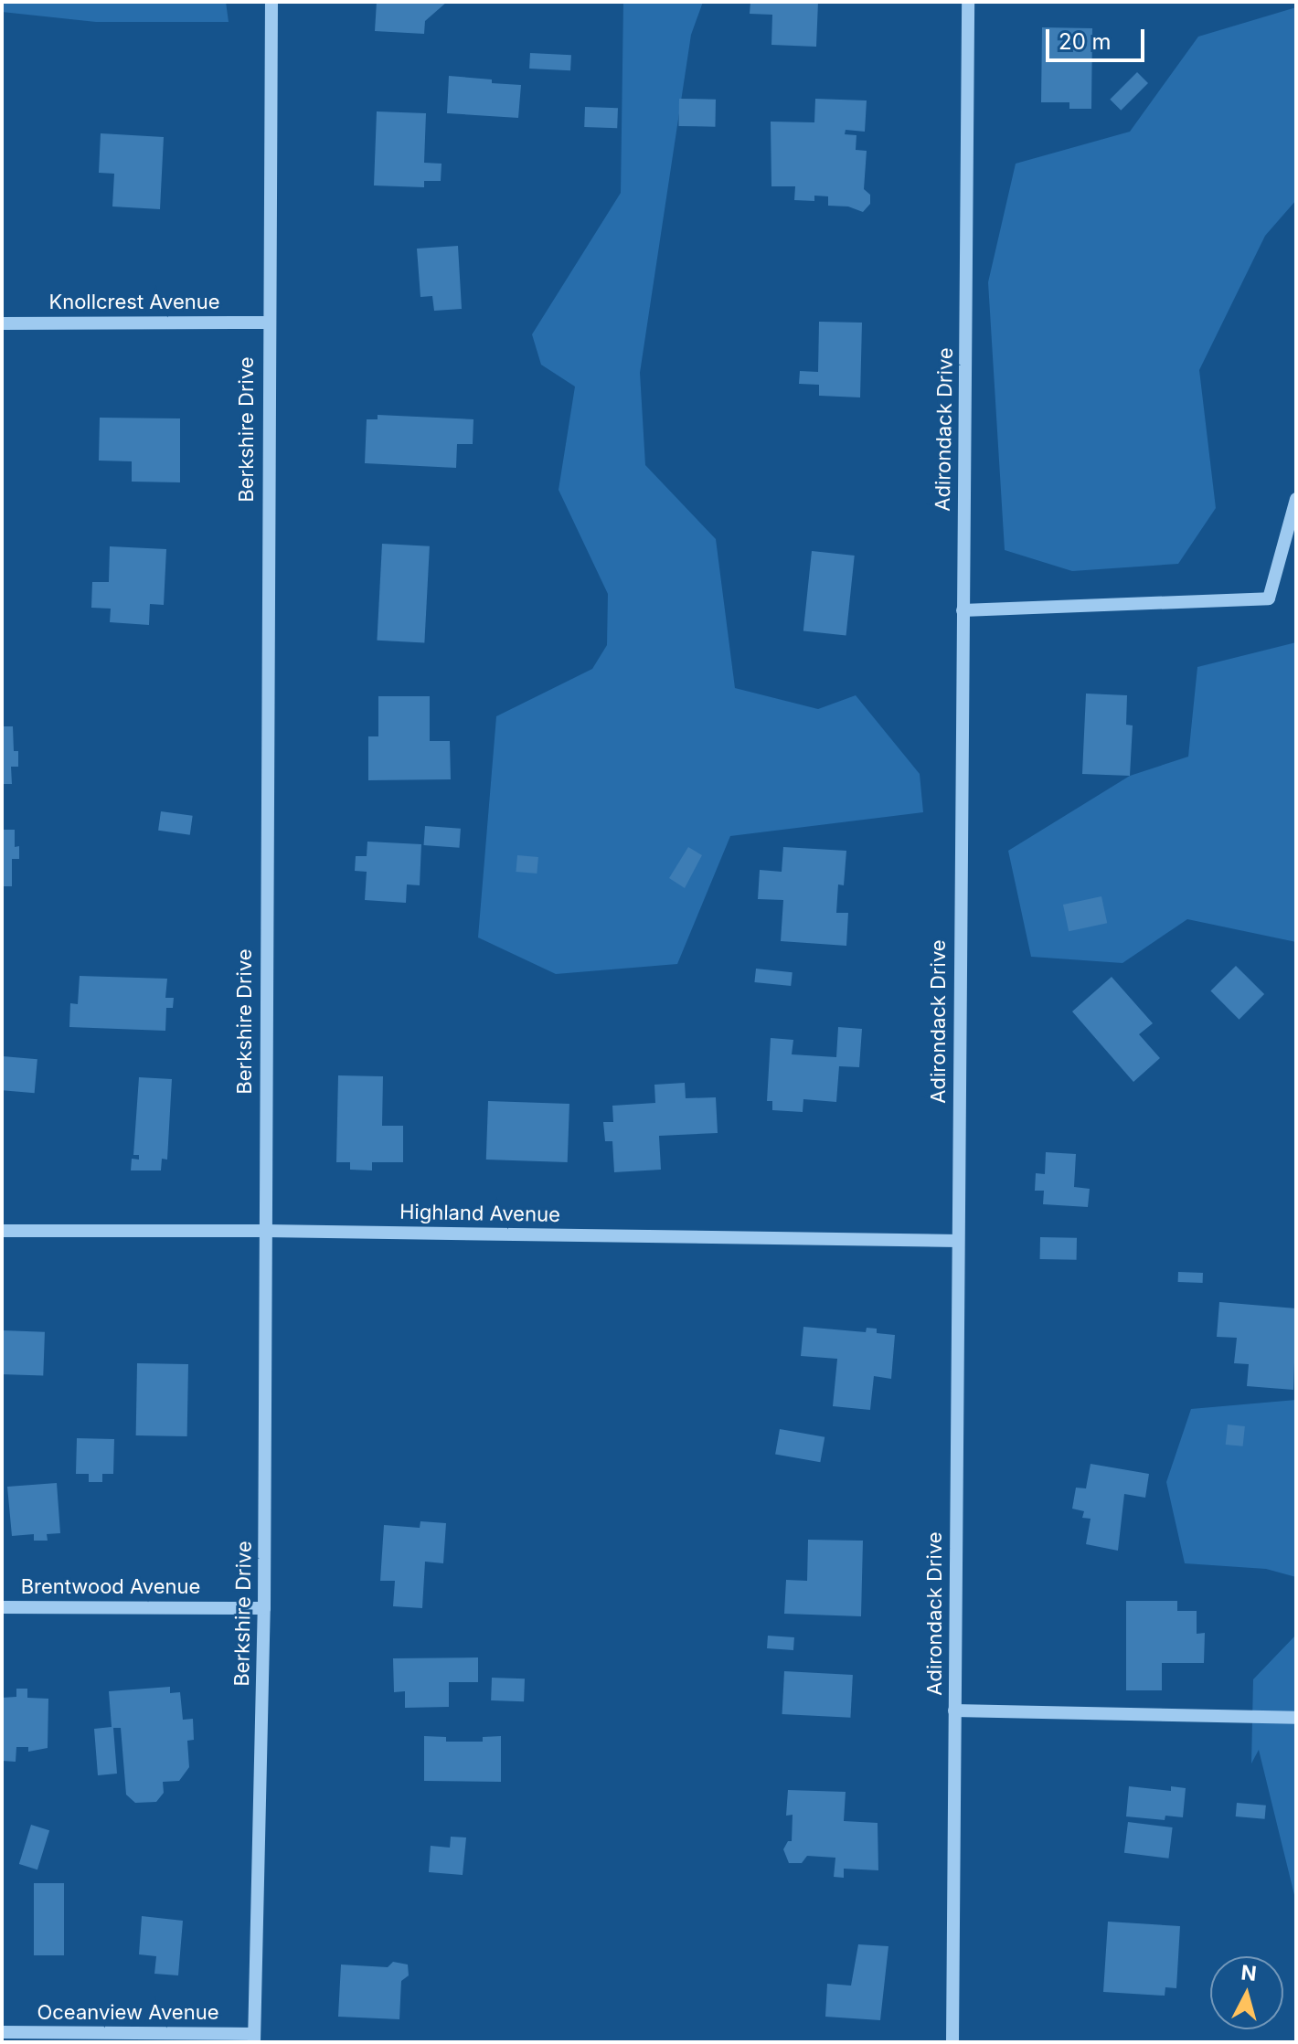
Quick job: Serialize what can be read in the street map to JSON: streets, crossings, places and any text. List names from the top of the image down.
{
  "streets": {
    "street": [
      "Knollcrest Avenue",
      "Berkshire Drive",
      "Adirondack Drive",
      "Highland Avenue",
      "Brentwood Avenue",
      "Oceanview Avenue"
    ]
  },
  "crossings": [
    ["Knollcrest Avenue", "Berkshire Drive"],
    ["Berkshire Drive", "Highland Avenue"],
    ["Berkshire Drive", "Brentwood Avenue"],
    ["Berkshire Drive", "Oceanview Avenue"],
    ["Adirondack Drive", "Highland Avenue"]
  ],
  "scale_bar": "20 m",
  "north": "top"
}
